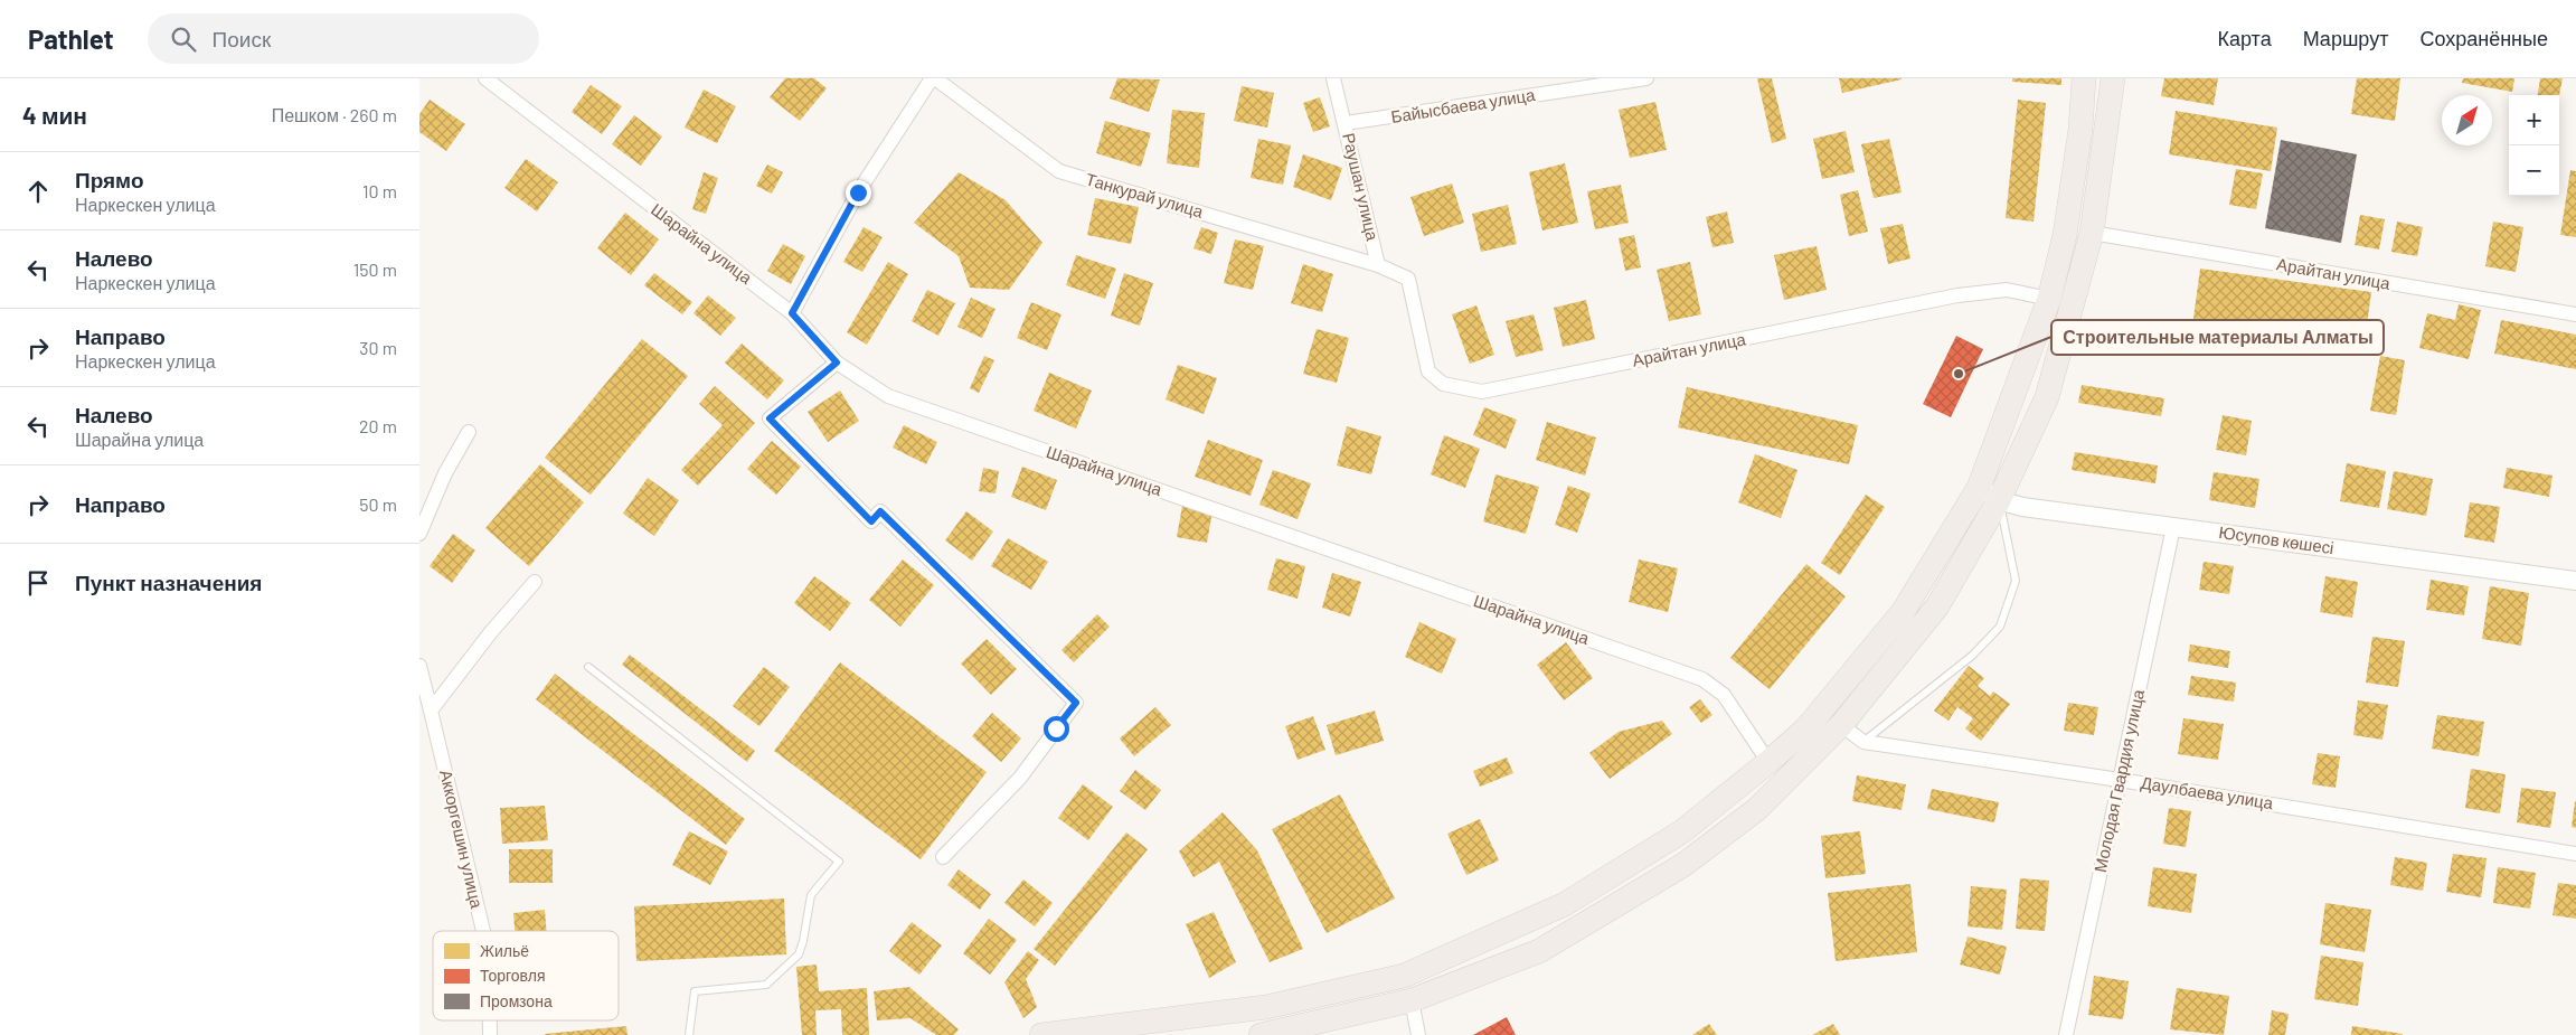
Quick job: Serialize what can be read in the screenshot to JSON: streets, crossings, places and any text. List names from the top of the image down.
{
  "streets": {
    "street": [
      "Байысбаева улица",
      "Раушан улица",
      "Танкурай улица",
      "Шарайна улица",
      "Арайтан улица",
      "Юсупов көшесі",
      "Молодая Гвардия улица",
      "Даулбаева улица",
      "Аккоргешин улица"
    ]
  },
  "crossings": [
    ["Байысбаева улица", "Раушан улица"],
    ["Раушан улица", "Танкурай улица"],
    ["Раушан улица", "Арайтан улица"],
    ["Танкурай улица", "Арайтан улица"],
    ["Юсупов көшесі", "Молодая Гвардия улица"],
    ["Молодая Гвардия улица", "Даулбаева улица"]
  ],
  "places": ["Строительные материалы Алматы"],
  "legend": ["Жильё", "Торговля", "Промзона"],
  "north": "top right",
  "page": {
    "header": "Pathlet",
    "search": "Поиск",
    "nav": ["Карта", "Маршрут", "Сохранённые"],
    "heading": ["4 мин", "Пешком · 260 m"],
    "map_buttons": ["+", "−"],
    "list": [
      ["Прямо", "Наркескен улица", "10 m"],
      ["Налево", "Наркескен улица", "150 m"],
      ["Направо", "Наркескен улица", "30 m"],
      ["Налево", "Шарайна улица", "20 m"],
      ["Направо", "50 m"],
      "Пункт назначения"
    ]
  }
}
